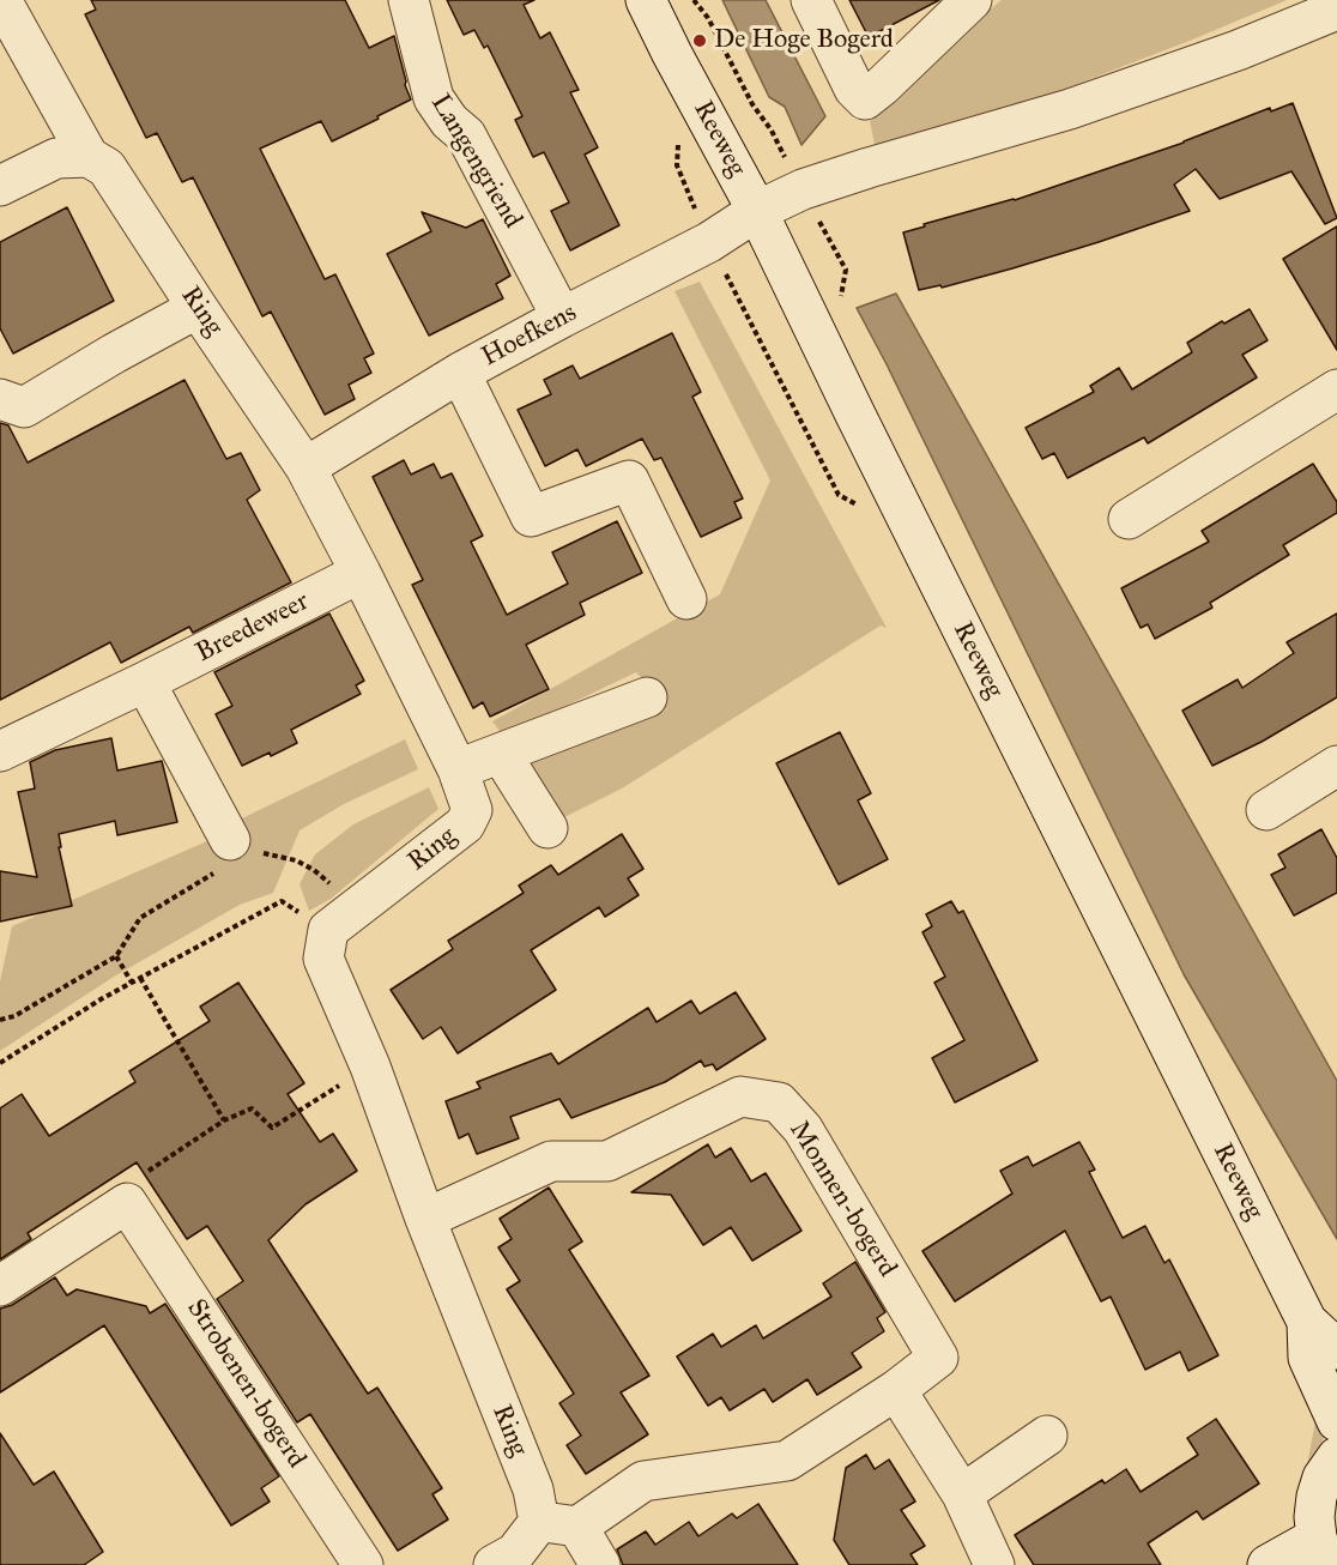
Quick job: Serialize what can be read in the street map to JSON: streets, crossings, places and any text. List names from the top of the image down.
{
  "streets": {
    "street": [
      "Reeweg",
      "Langengriend",
      "Ring",
      "Hoefkens",
      "Breedeweer",
      "Monnen-bogerd",
      "Strobenen-bogerd"
    ]
  },
  "crossings": [
    ["Reeweg", "Hoefkens"],
    ["Langengriend", "Hoefkens"],
    ["Ring", "Hoefkens"],
    ["Ring", "Breedeweer"],
    ["Ring", "Monnen-bogerd"]
  ],
  "places": ["De Hoge Bogerd"]
}
